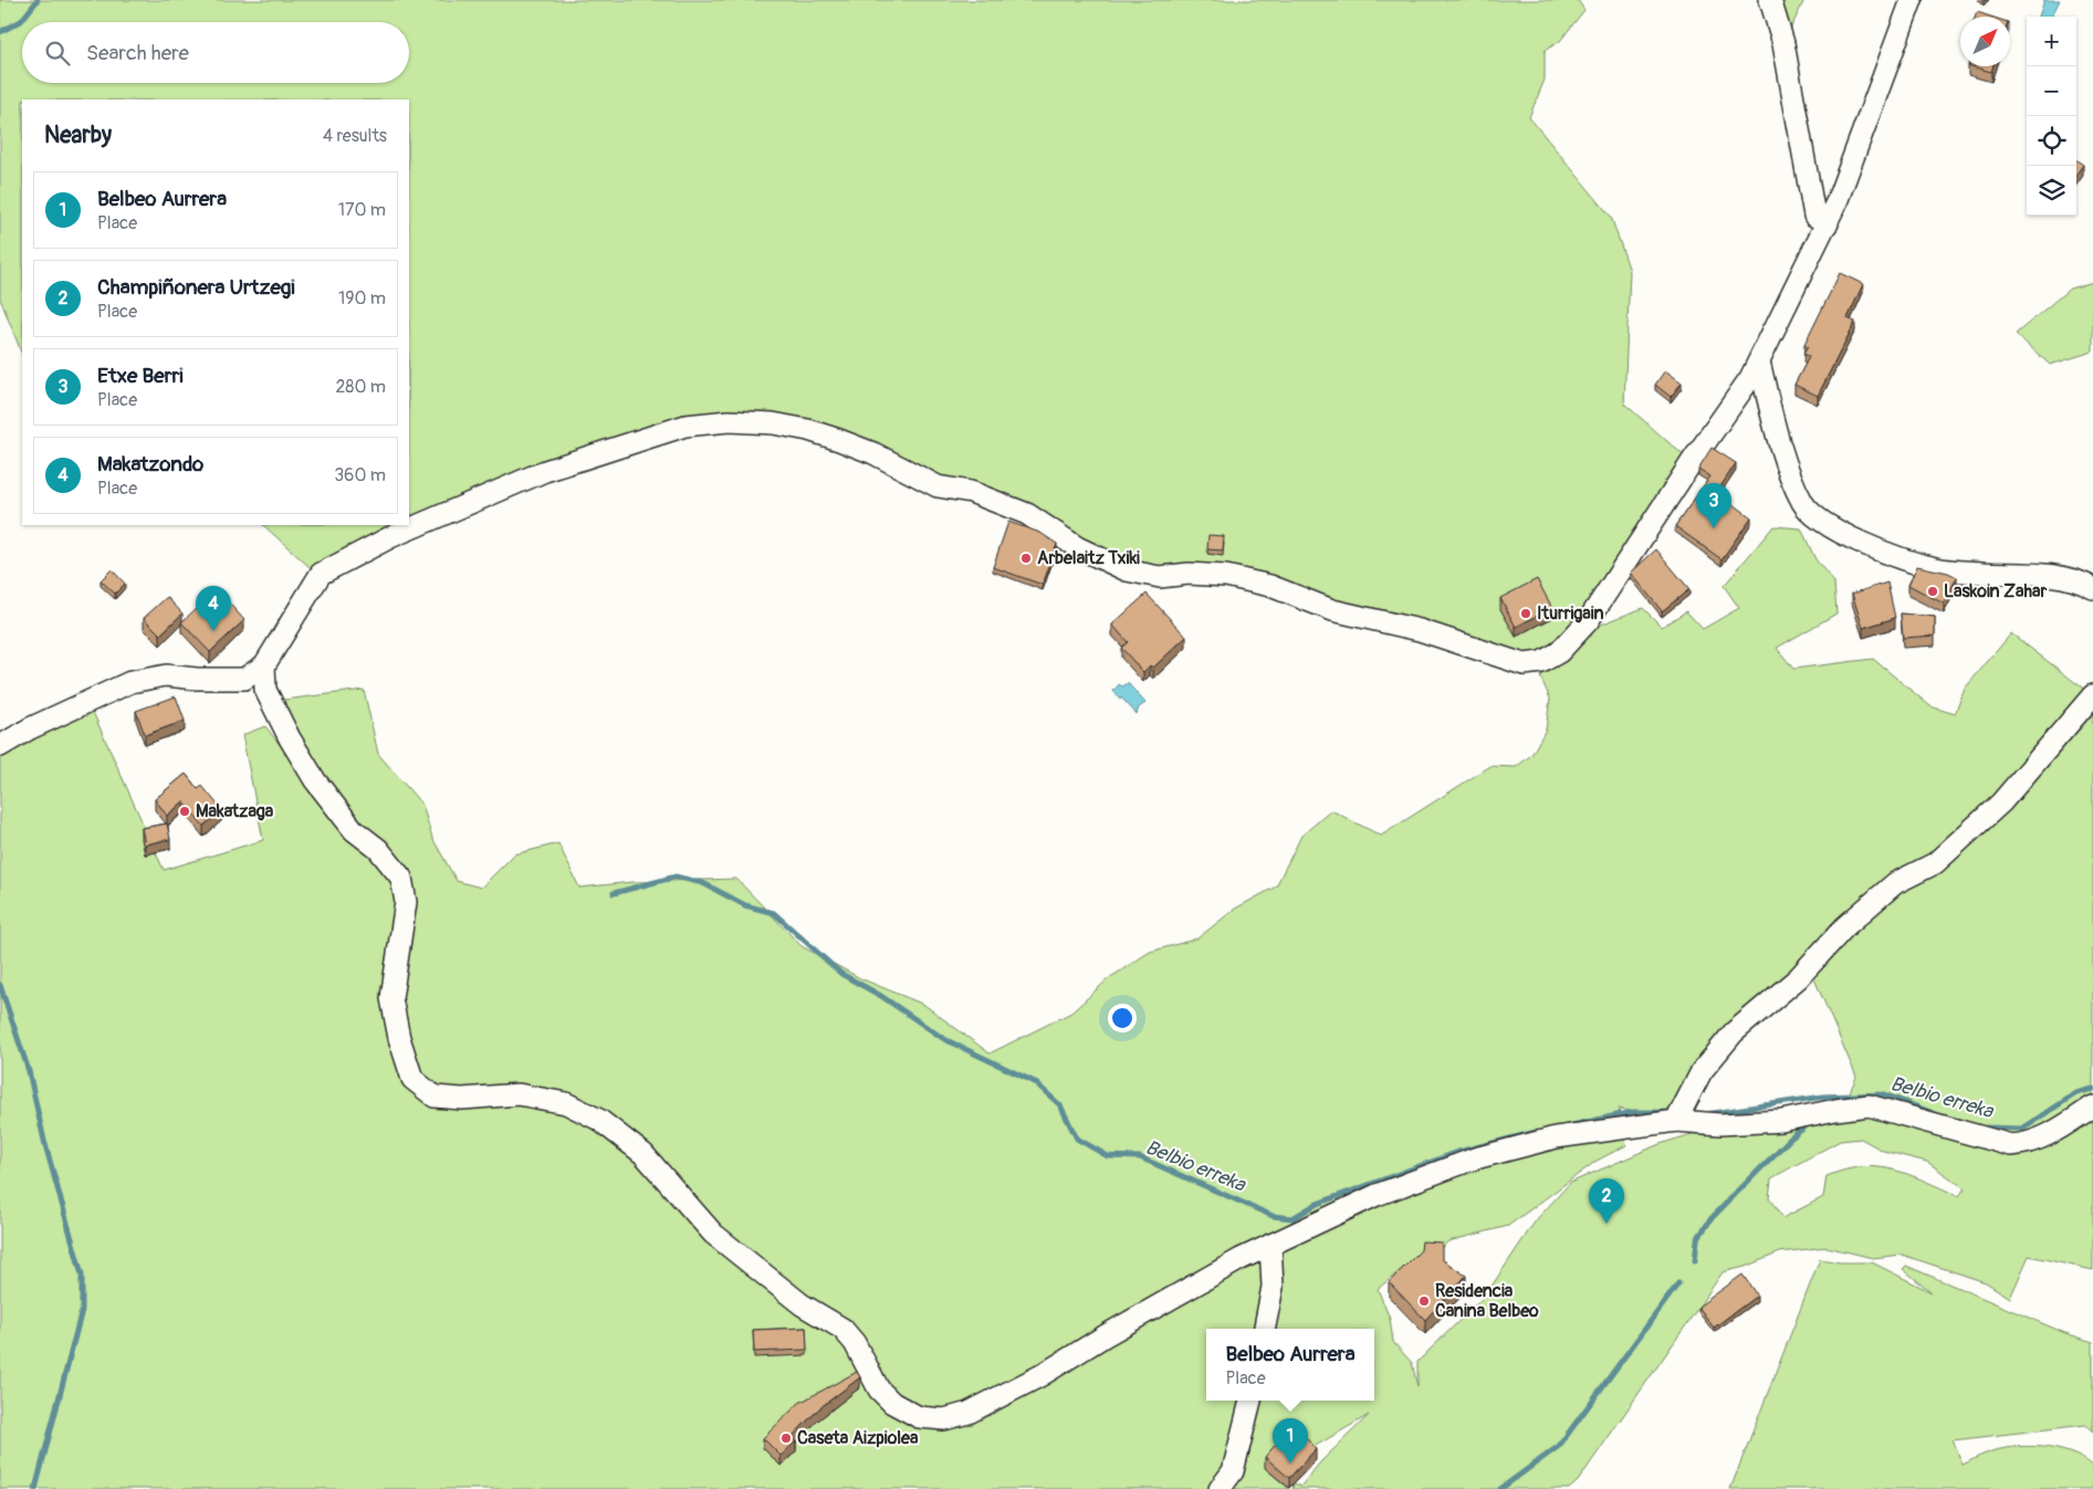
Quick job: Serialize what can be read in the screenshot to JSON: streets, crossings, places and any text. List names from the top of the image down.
{
  "water": ["Belbio erreka"],
  "places": [
    "Arbelaitz Txiki",
    "Laskoin Zahar",
    "Iturrigain",
    "Makatzaga",
    "Residencia Canina Belbeo",
    "Caseta Aizpiolea"
  ],
  "north": "top right",
  "page": {
    "map_buttons": ["+", "−"],
    "search": "Search here",
    "heading": ["Nearby", "4 results"],
    "list": [
      {
        "mark": "1",
        "name": "Belbeo Aurrera",
        "note": "Place",
        "value": "170 m"
      },
      {
        "mark": "2",
        "name": "Champiñonera Urtzegi",
        "note": "Place",
        "value": "190 m"
      },
      {
        "mark": "3",
        "name": "Etxe Berri",
        "note": "Place",
        "value": "280 m"
      },
      {
        "mark": "4",
        "name": "Makatzondo",
        "note": "Place",
        "value": "360 m"
      }
    ],
    "pins": [
      "3",
      "4",
      "2",
      "1"
    ],
    "popup": ["Belbeo Aurrera", "Place"]
  }
}
